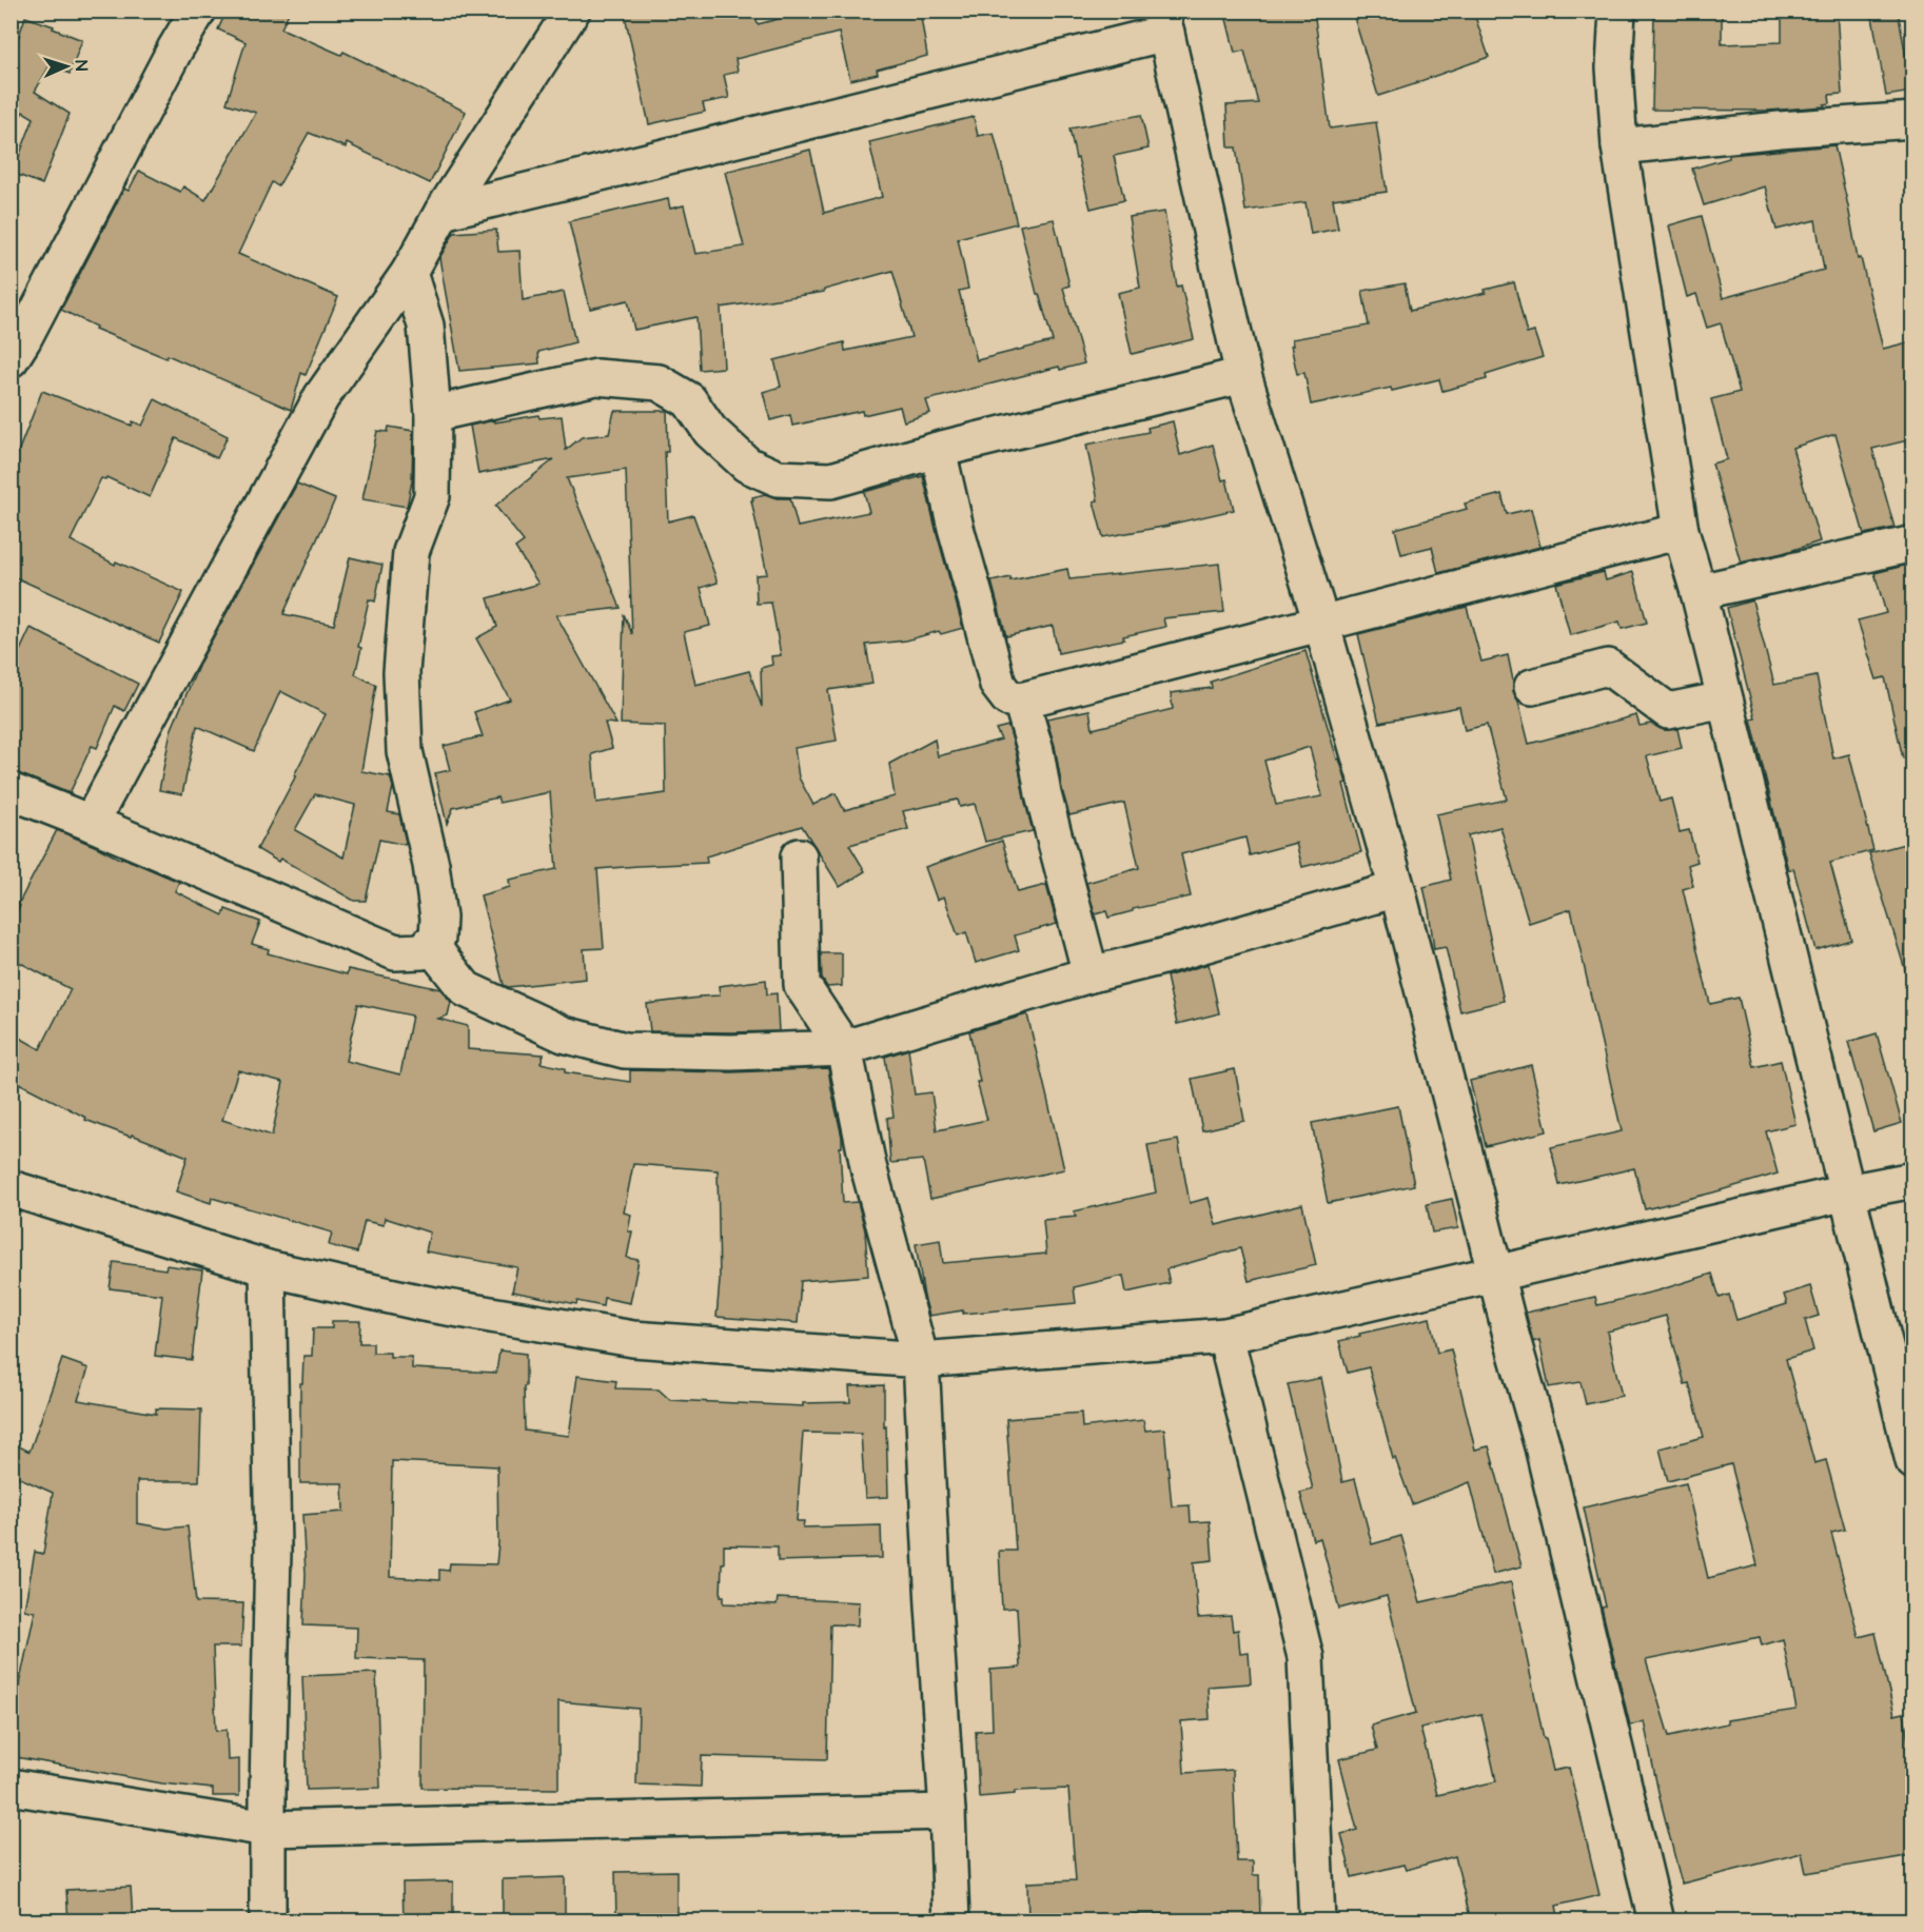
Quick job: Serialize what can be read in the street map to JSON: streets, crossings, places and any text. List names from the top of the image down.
{
  "north": "right"
}
